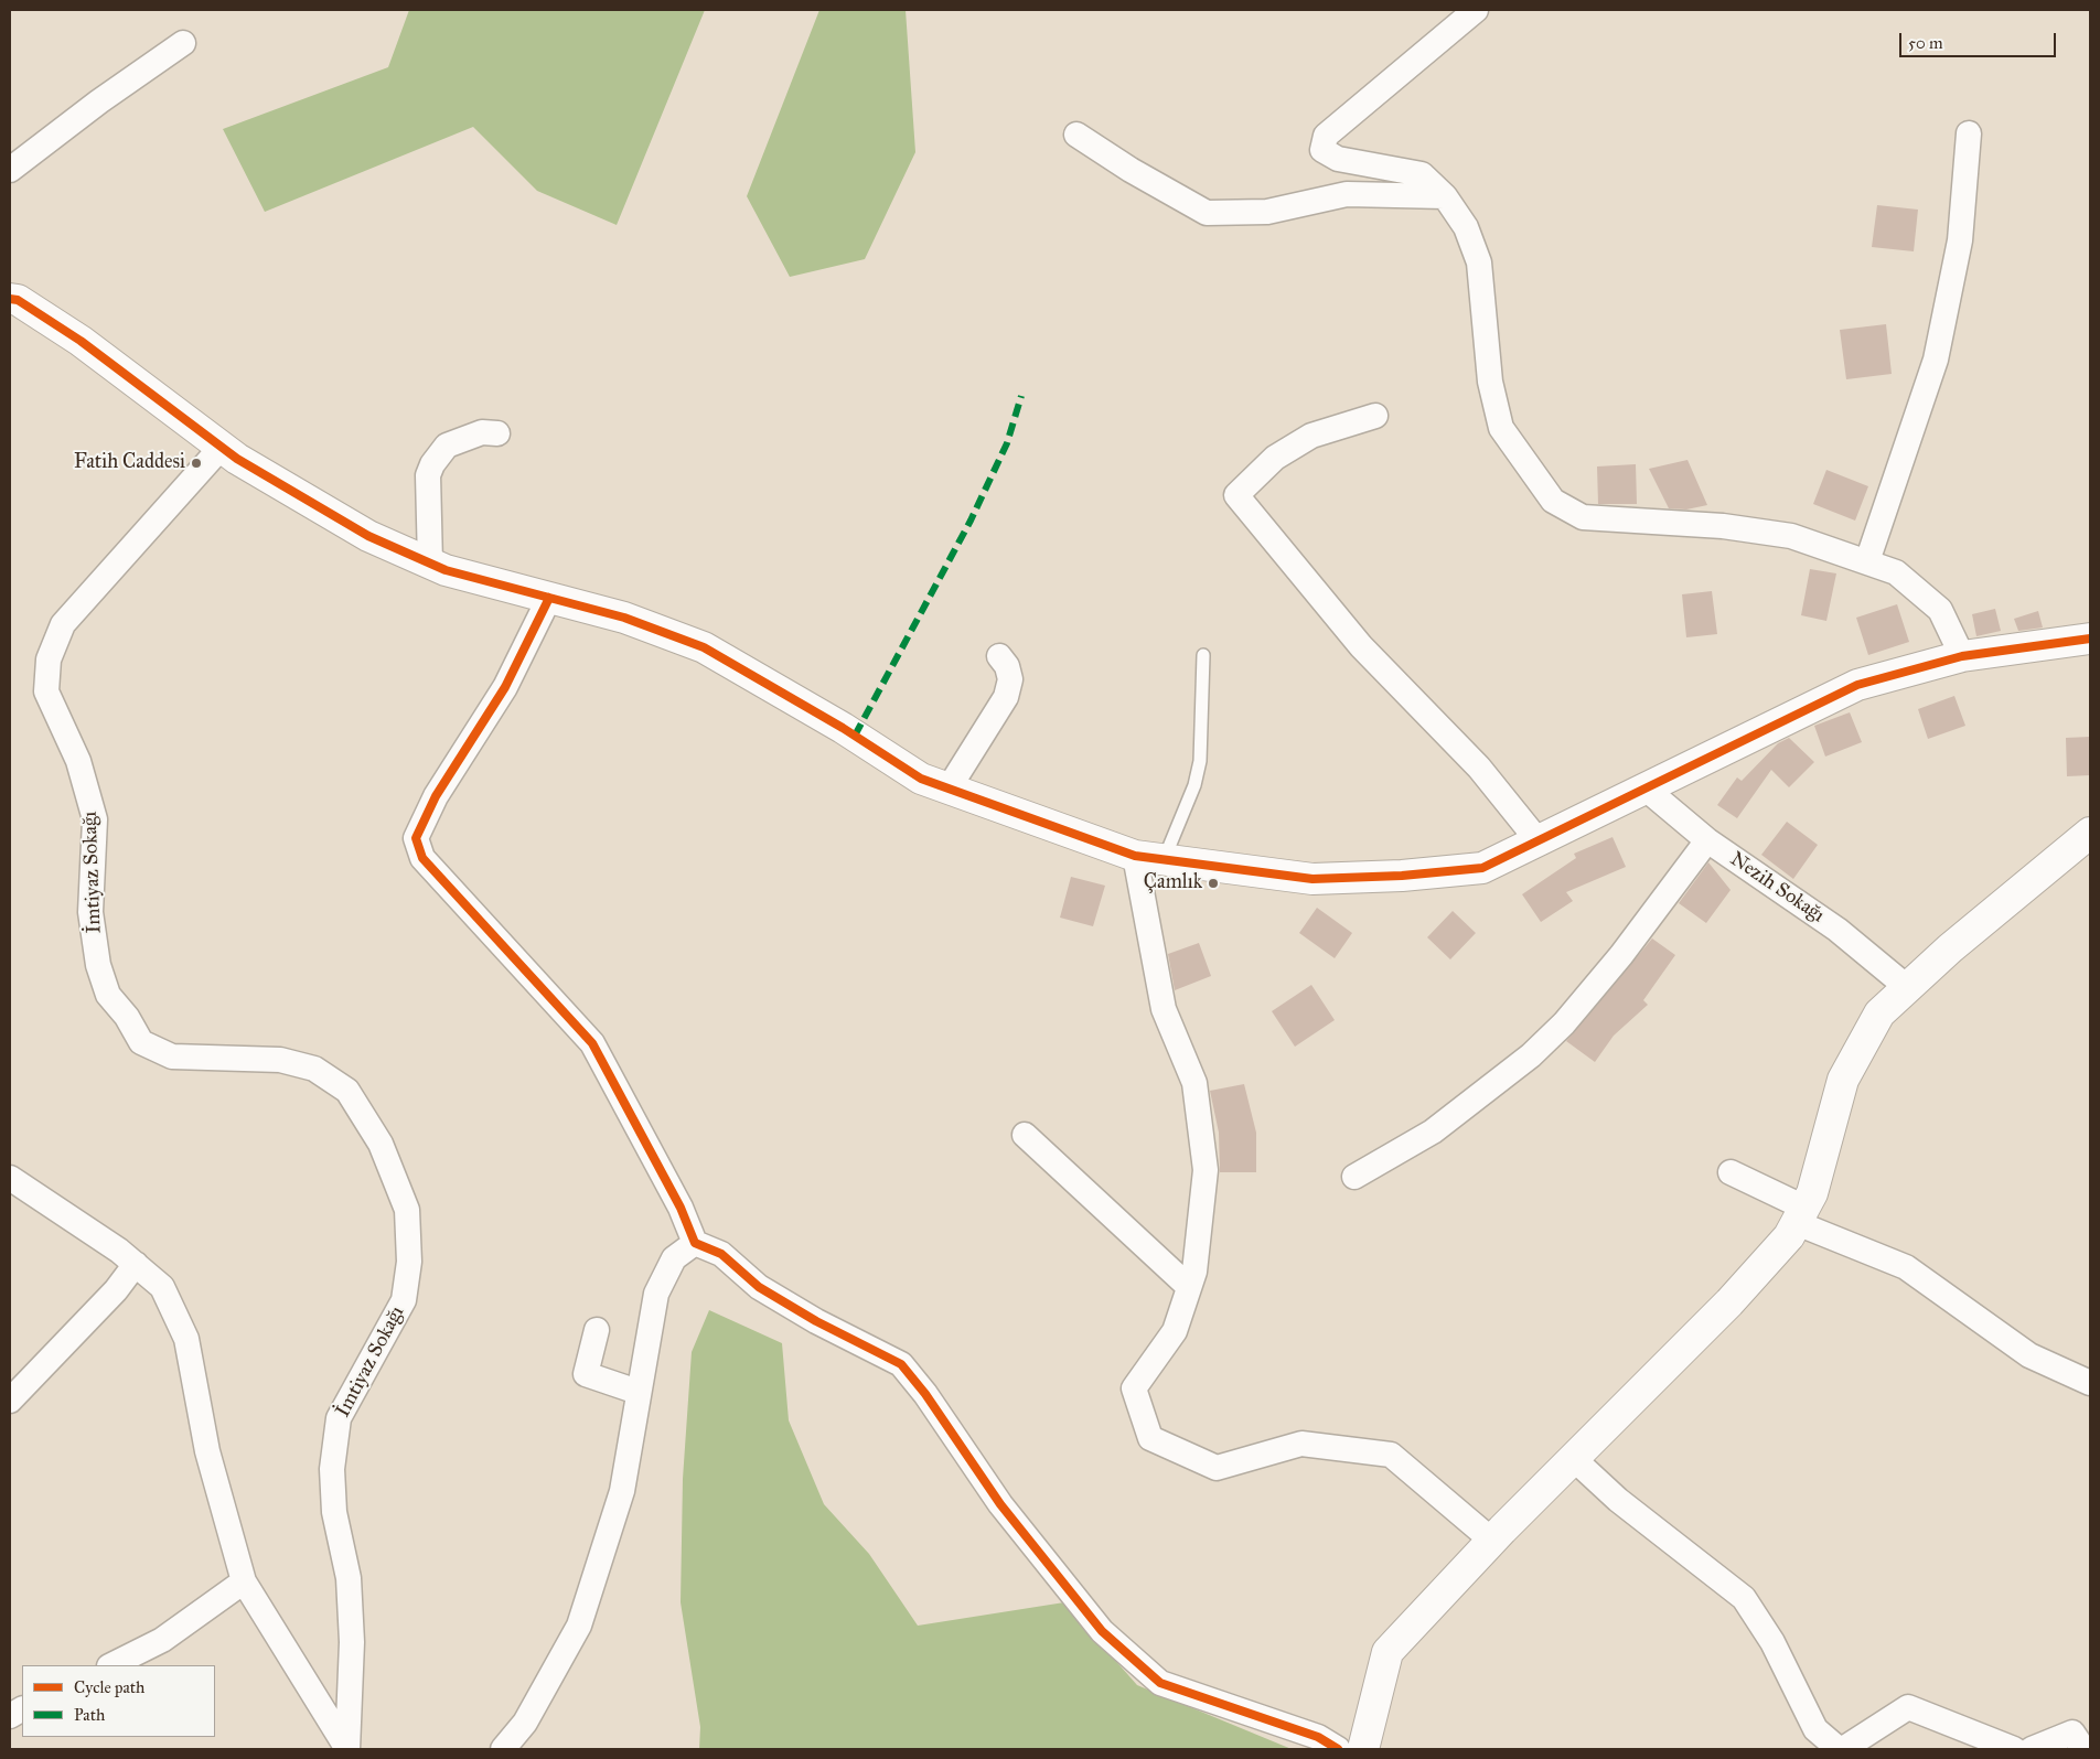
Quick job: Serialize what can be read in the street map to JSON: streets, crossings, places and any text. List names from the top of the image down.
{
  "streets": {
    "street": ["İmtiyaz Sokağı", "Nezih Sokağı"]
  },
  "places": ["Fatih Caddesi", "Çamlık"],
  "legend": ["Cycle path", "Path"],
  "scale_bar": "50 m"
}
